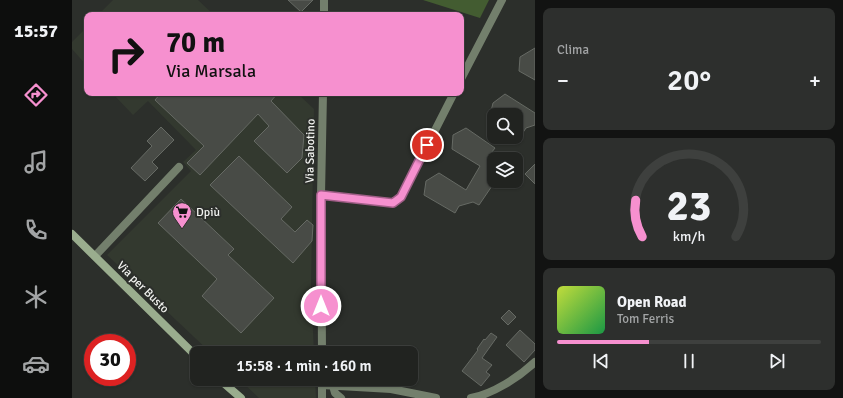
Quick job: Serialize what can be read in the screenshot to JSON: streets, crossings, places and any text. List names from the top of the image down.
{
  "streets": {
    "main road": ["Via per Busto"],
    "street": ["Via Sabotino"]
  },
  "places": {
    "supermarket": ["Dpiù"]
  },
  "page": {
    "tabs": "15:57",
    "tile": "Clima",
    "turn": ["70 m", "Via Marsala"],
    "heat": ["−", "20°", "+"],
    "song": ["Open Road", "Tom Ferris"],
    "limit": "30",
    "trip": "15:58 · 1 min · 160 m",
    "gauge": ["23", "km/h"]
  }
}
